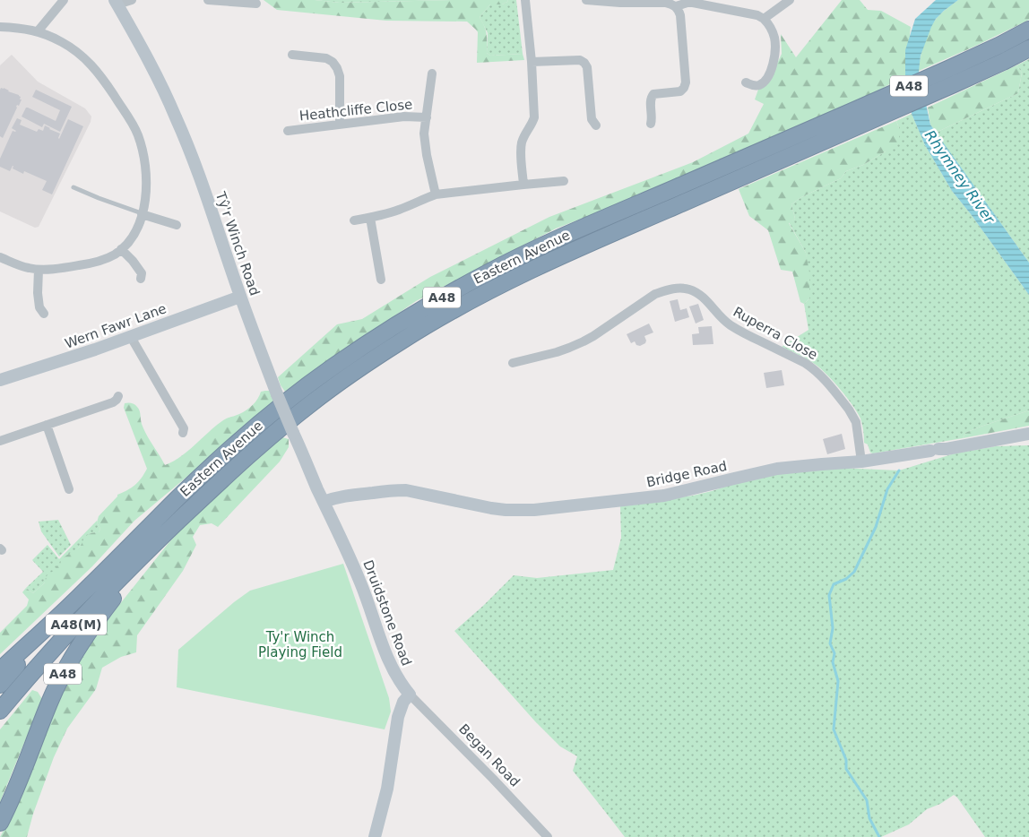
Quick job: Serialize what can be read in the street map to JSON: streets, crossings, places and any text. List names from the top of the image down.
{
  "streets": {
    "highway": ["A48", "Eastern Avenue", "A48(M)"],
    "main road": [
      "Tŷ'r Winch Road",
      "Wern Fawr Lane",
      "Bridge Road",
      "Druidstone Road"
    ],
    "street": ["Heathcliffe Close", "Ruperra Close", "Began Road"]
  },
  "crossings": [
    ["A48", "Eastern Avenue"],
    ["A48", "A48(M)"],
    ["Tŷ'r Winch Road", "Wern Fawr Lane"],
    ["Tŷ'r Winch Road", "Bridge Road"],
    ["Tŷ'r Winch Road", "Druidstone Road"],
    ["Eastern Avenue", "A48(M)"],
    ["Ruperra Close", "Bridge Road"],
    ["Bridge Road", "Druidstone Road"],
    ["Druidstone Road", "Began Road"]
  ],
  "water": ["Rhymney River"],
  "parks": ["Ty'r Winch Playing Field"]
}
